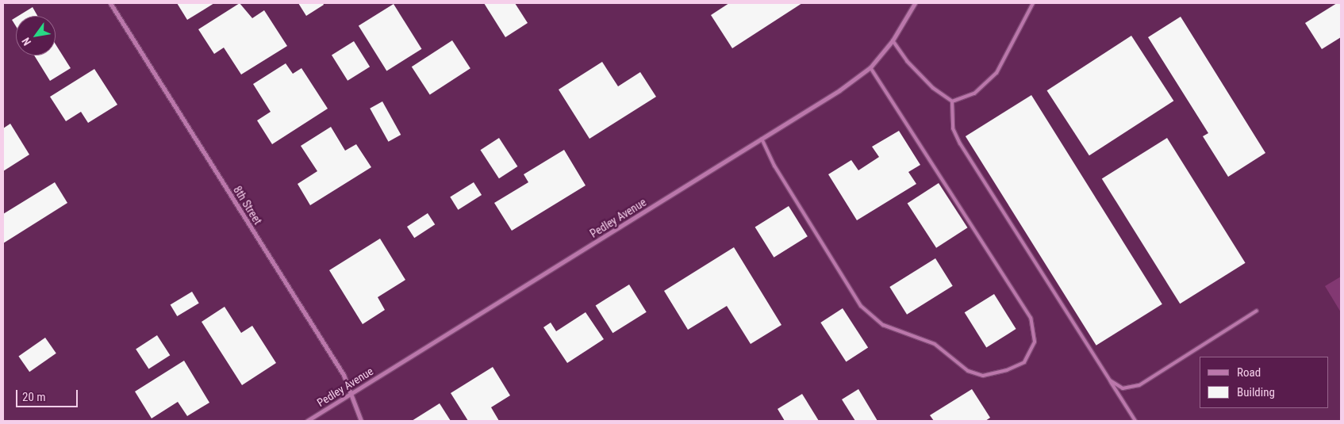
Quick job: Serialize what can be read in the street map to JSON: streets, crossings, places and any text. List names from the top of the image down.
{
  "streets": {
    "street": ["8th Street", "Pedley Avenue"]
  },
  "crossings": [
    ["8th Street", "Pedley Avenue"]
  ],
  "legend": ["Road", "Building"],
  "scale_bar": "20 m",
  "north": "bottom left"
}
